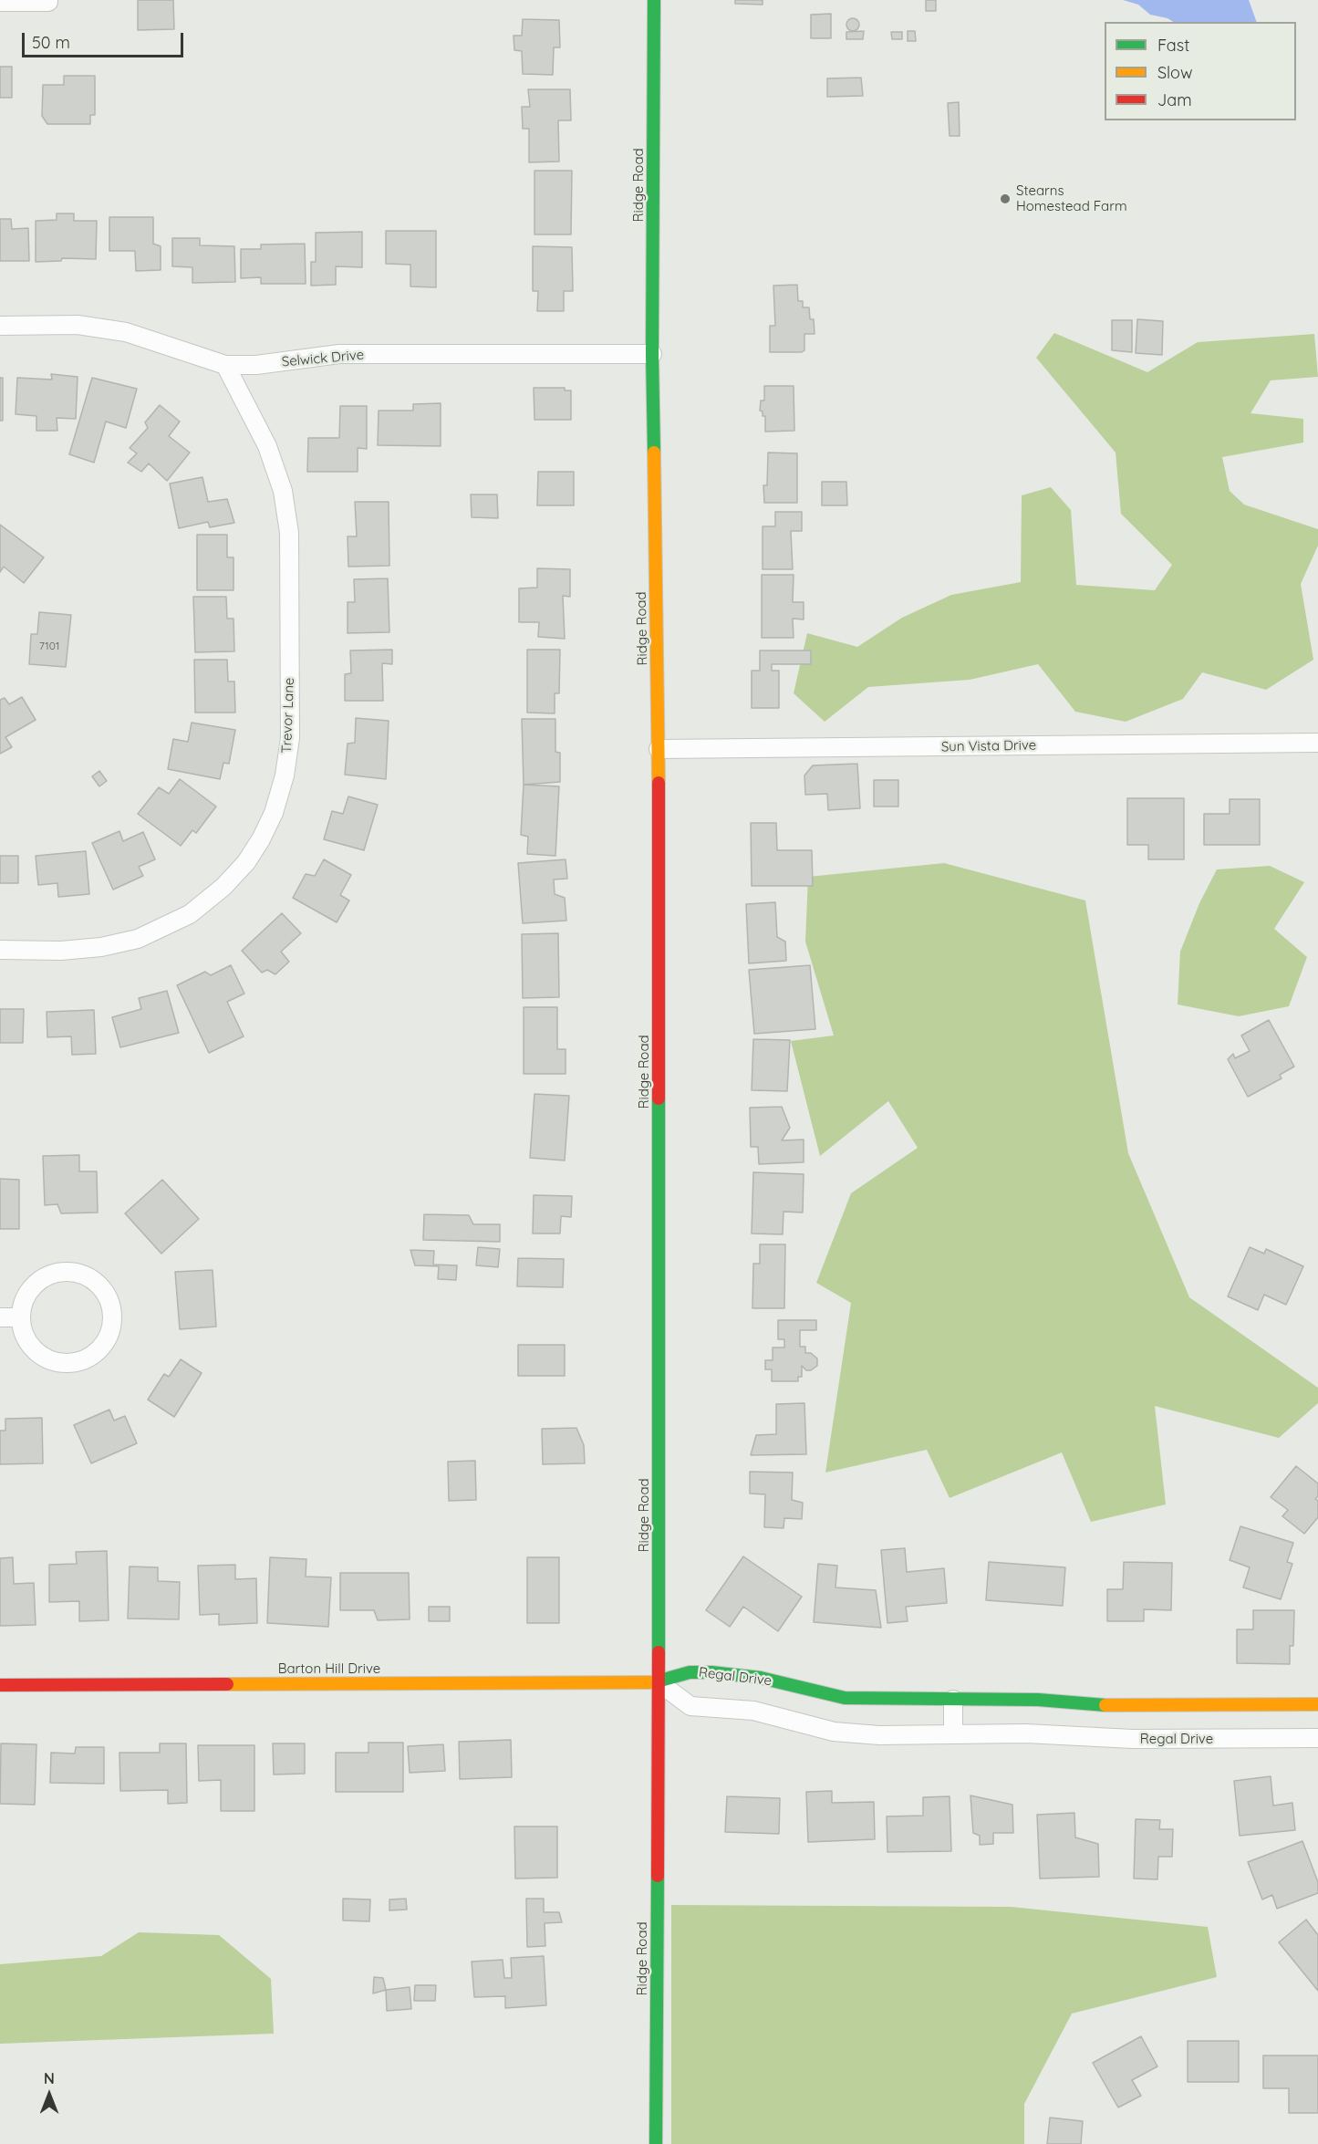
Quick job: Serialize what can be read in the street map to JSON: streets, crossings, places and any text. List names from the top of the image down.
{
  "streets": {
    "main road": ["Ridge Road", "Barton Hill Drive", "Regal Drive"],
    "street": ["Selwick Drive", "Trevor Lane", "Sun Vista Drive"]
  },
  "crossings": [
    ["Ridge Road", "Selwick Drive"],
    ["Ridge Road", "Sun Vista Drive"],
    ["Ridge Road", "Barton Hill Drive"],
    ["Ridge Road", "Regal Drive"],
    ["Selwick Drive", "Trevor Lane"],
    ["Barton Hill Drive", "Regal Drive"]
  ],
  "places": ["Stearns Homestead Farm"],
  "house_numbers": ["7101"],
  "legend": ["Fast", "Slow", "Jam"],
  "scale_bar": "50 m",
  "north": "top"
}
